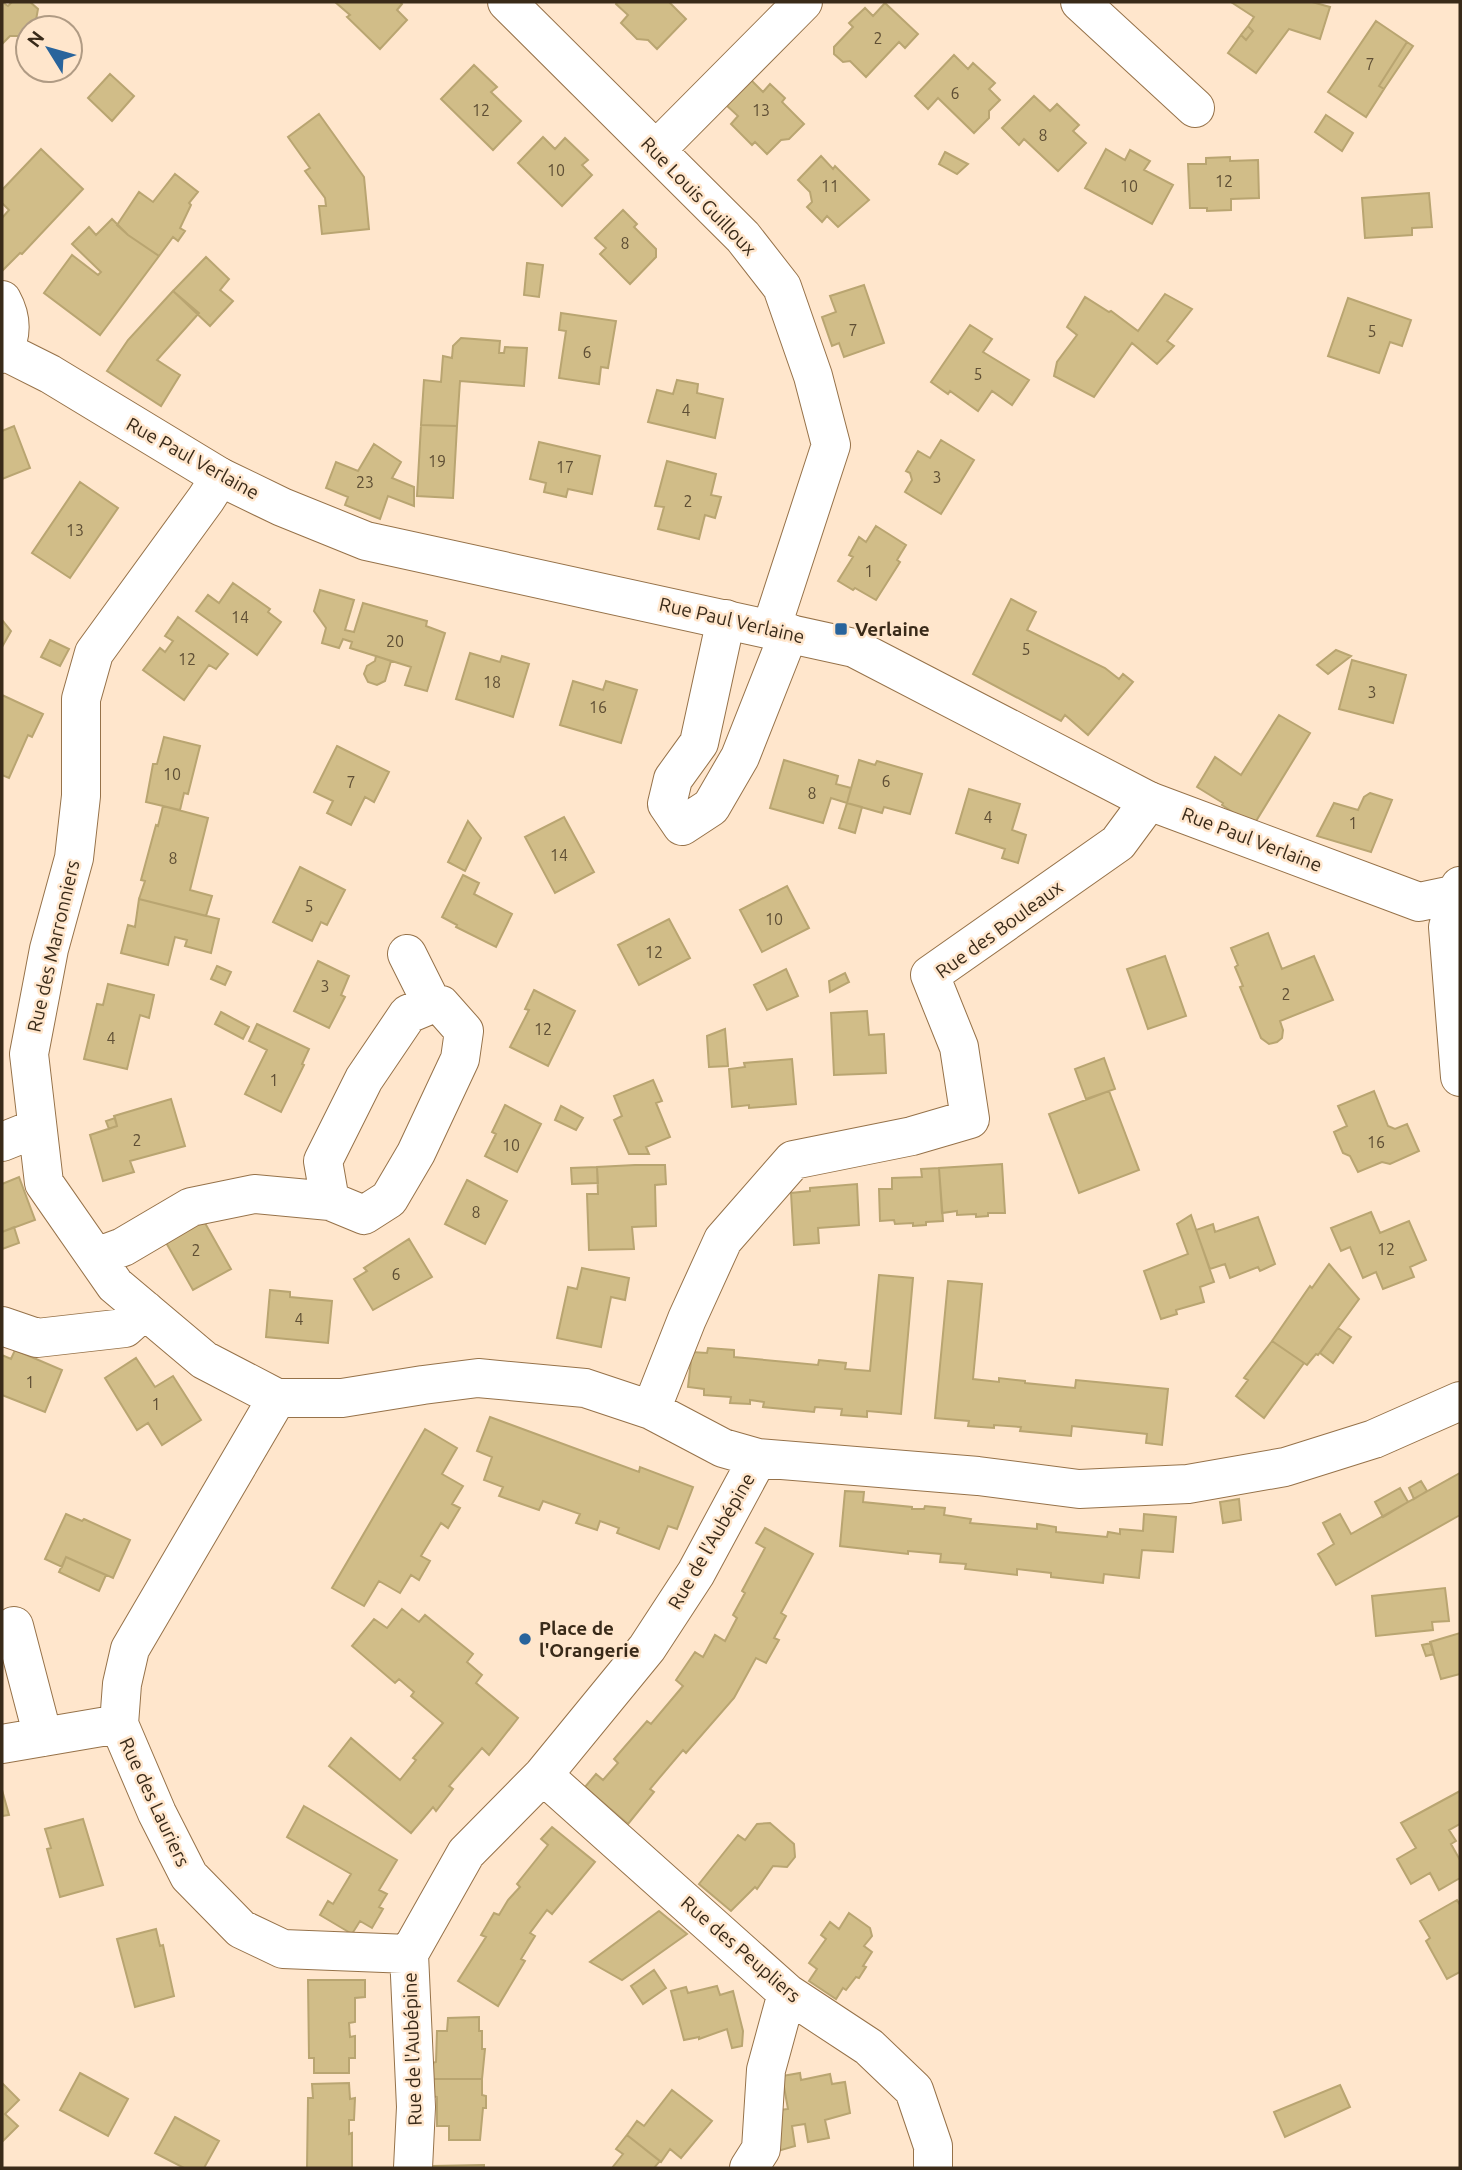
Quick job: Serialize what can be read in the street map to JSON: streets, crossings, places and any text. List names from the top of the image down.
{
  "streets": {
    "street": [
      "Rue Louis Guilloux",
      "Rue Paul Verlaine",
      "Rue des Bouleaux",
      "Rue des Marronniers",
      "Rue de l'Aubépine",
      "Rue des Lauriers",
      "Rue des Peupliers"
    ]
  },
  "crossings": [
    ["Rue Louis Guilloux", "Rue Paul Verlaine"],
    ["Rue Paul Verlaine", "Rue des Bouleaux"],
    ["Rue Paul Verlaine", "Rue des Marronniers"],
    ["Rue des Bouleaux", "Rue des Marronniers"],
    ["Rue des Marronniers", "Rue de l'Aubépine"],
    ["Rue des Marronniers", "Rue des Lauriers"],
    ["Rue de l'Aubépine", "Rue des Lauriers"],
    ["Rue de l'Aubépine", "Rue des Peupliers"]
  ],
  "places": {
    "transit": ["Verlaine"],
    "other": ["Place de l'Orangerie"]
  },
  "house_numbers": [
    "2",
    "7",
    "6",
    "12",
    "13",
    "8",
    "10",
    "12",
    "11",
    "10",
    "8",
    "7",
    "5",
    "6",
    "5",
    "4",
    "19",
    "17",
    "3",
    "23",
    "2",
    "13",
    "1",
    "14",
    "20",
    "5",
    "12",
    "18",
    "3",
    "16",
    "10",
    "6",
    "7",
    "8",
    "4",
    "1",
    "14",
    "8",
    "5",
    "10",
    "12",
    "3",
    "2",
    "12",
    "4",
    "1",
    "2",
    "16",
    "10",
    "8",
    "12",
    "2",
    "6",
    "4",
    "1",
    "1"
  ],
  "north": "top left"
}
